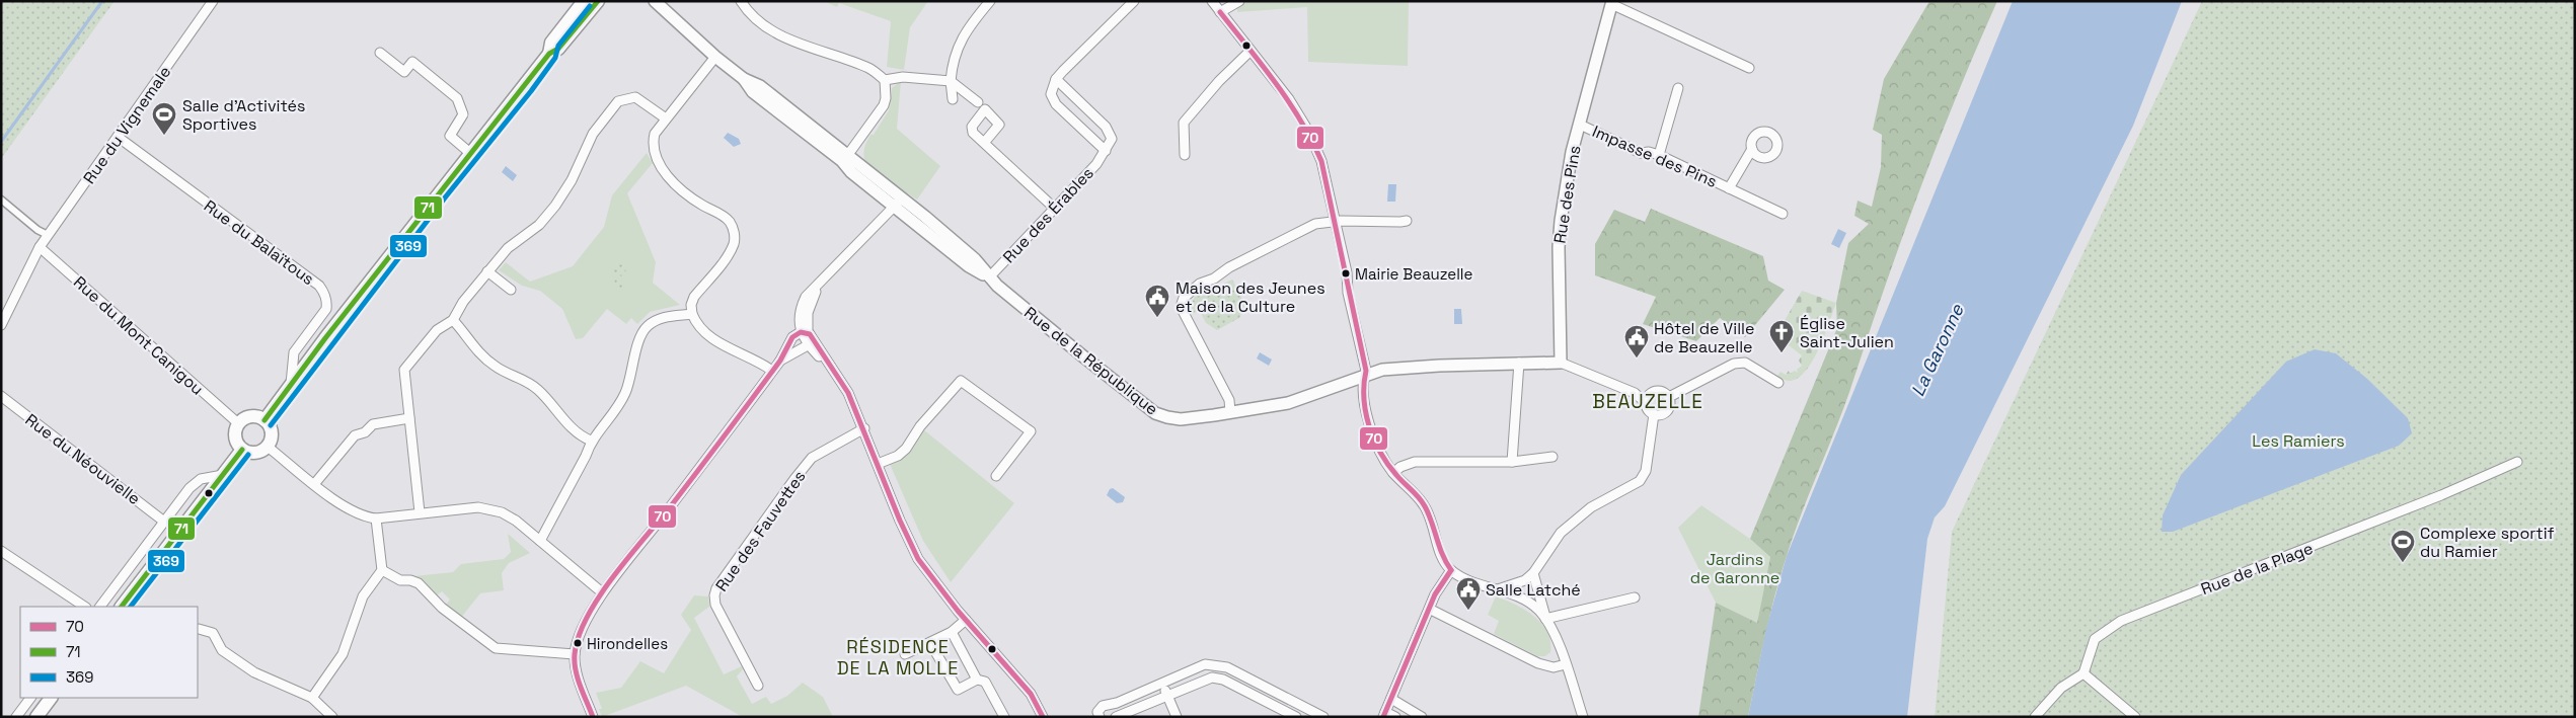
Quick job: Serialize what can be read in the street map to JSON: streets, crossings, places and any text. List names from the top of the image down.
{
  "streets": {
    "street": [
      "Rue du Vignemale",
      "Impasse des Pins",
      "Rue des Pins",
      "Rue des Érables",
      "Rue du Balaïtous",
      "Rue du Mont Canigou",
      "Rue de la République",
      "Rue du Néouvielle",
      "Rue des Fauvettes",
      "Rue de la Plage"
    ]
  },
  "crossings": [
    ["Rue du Vignemale", "Rue du Balaïtous"],
    ["Rue du Vignemale", "Rue du Mont Canigou"],
    ["Impasse des Pins", "Rue des Pins"],
    ["Rue des Pins", "Rue de la République"],
    ["Rue des Érables", "Rue de la République"]
  ],
  "districts": ["BEAUZELLE", "RÉSIDENCE DE LA MOLLE"],
  "water": ["La Garonne"],
  "parks": ["Les Ramiers", "Jardins de Garonne"],
  "places": {
    "sports": ["Salle d'Activités Sportives", "Complexe sportif du Ramier"],
    "other": ["Mairie Beauzelle", "Hirondelles"],
    "public building": ["Maison des Jeunes et de la Culture", "Hôtel de Ville de Beauzelle", "Salle Latché"],
    "church": ["Église Saint-Julien"]
  },
  "lines": ["transit line 71", "transit line 369", "transit line 70"],
  "legend": ["70", "71", "369"]
}
